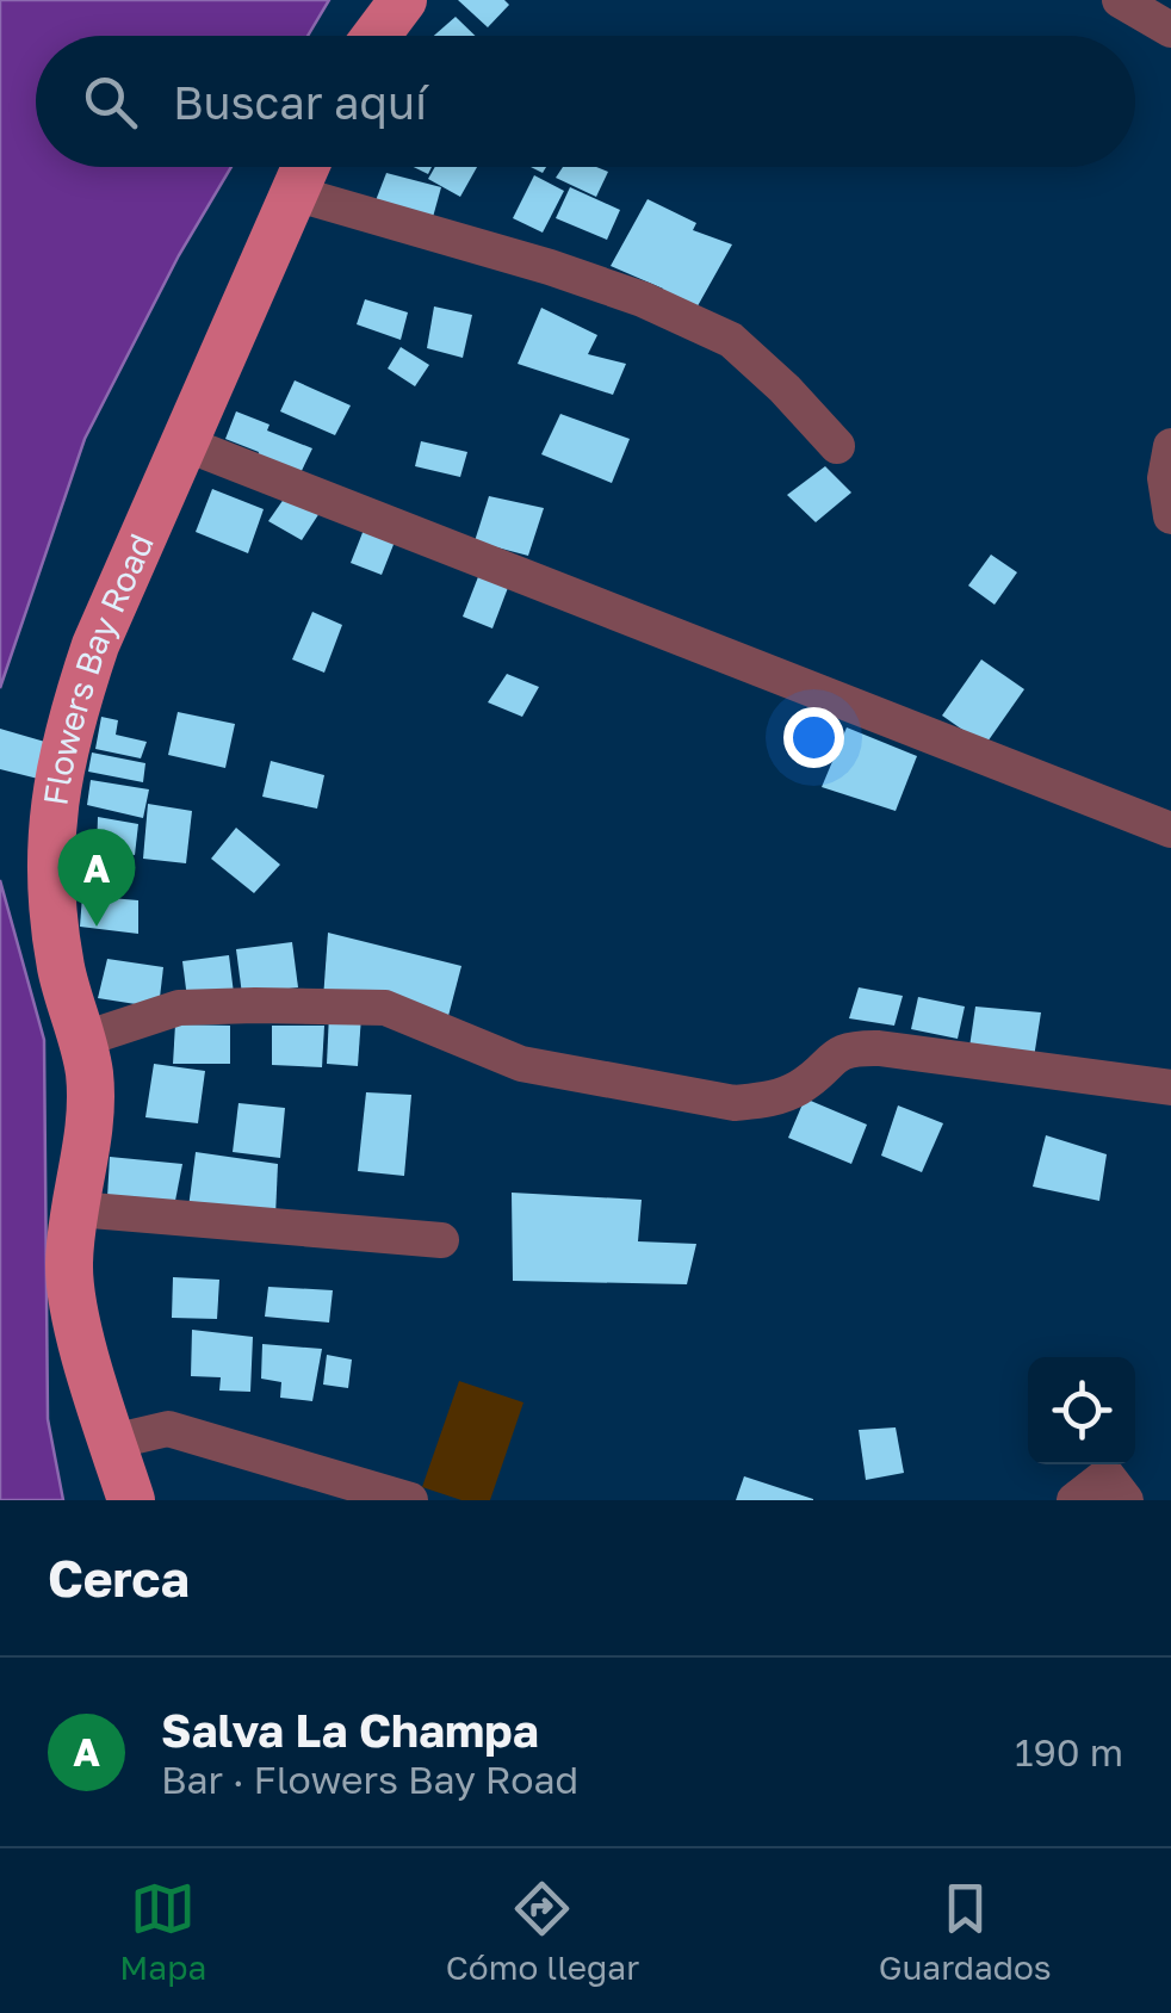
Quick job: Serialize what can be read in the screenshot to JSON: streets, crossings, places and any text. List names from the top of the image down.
{
  "streets": {
    "main road": ["Flowers Bay Road"]
  },
  "page": {
    "search": "Buscar aquí",
    "pins": "A",
    "heading": "Cerca",
    "list": [
      {
        "mark": "A",
        "name": "Salva La Champa",
        "note": "Bar · Flowers Bay Road",
        "value": "190 m"
      }
    ],
    "nav": ["Mapa", "Cómo llegar", "Guardados"]
  }
}
